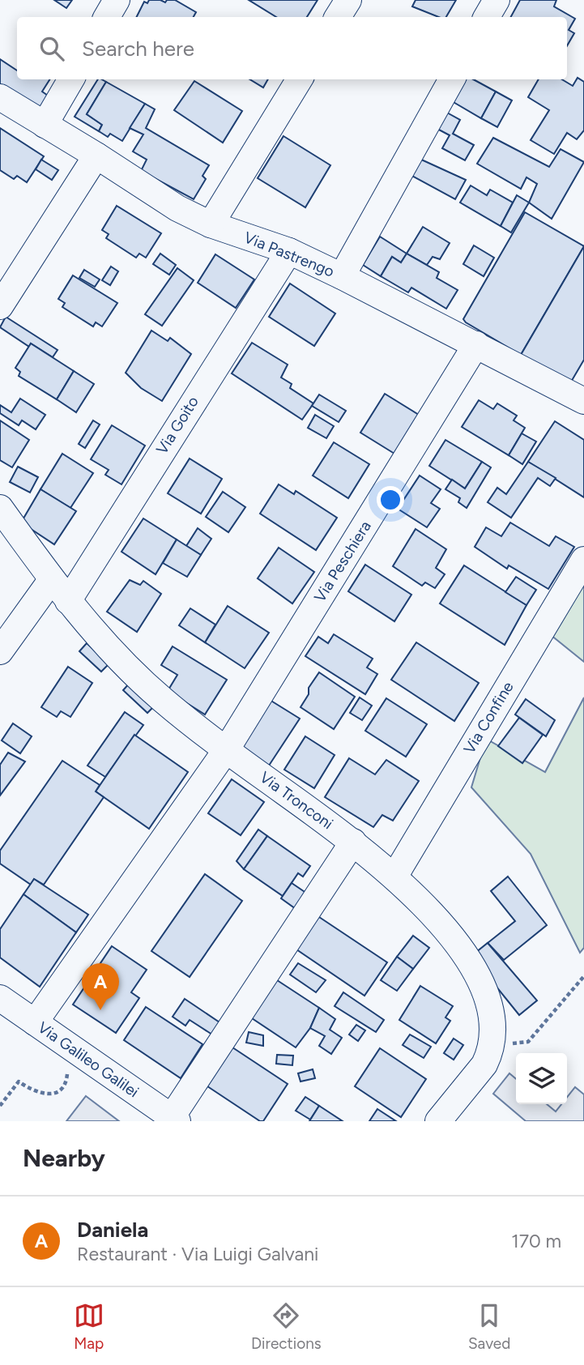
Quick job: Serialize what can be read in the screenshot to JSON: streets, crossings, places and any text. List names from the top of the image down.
{
  "streets": {
    "street": [
      "Via Pastrengo",
      "Via Goito",
      "Via Peschiera",
      "Via Confine",
      "Via Tronconi",
      "Via Galileo Galilei"
    ]
  },
  "crossings": [
    ["Via Pastrengo", "Via Goito"],
    ["Via Pastrengo", "Via Peschiera"],
    ["Via Goito", "Via Tronconi"],
    ["Via Peschiera", "Via Tronconi"],
    ["Via Peschiera", "Via Galileo Galilei"],
    ["Via Confine", "Via Tronconi"]
  ],
  "page": {
    "search": "Search here",
    "pins": "A",
    "heading": "Nearby",
    "list": [
      {
        "mark": "A",
        "name": "Daniela",
        "note": "Restaurant · Via Luigi Galvani",
        "value": "170 m"
      }
    ],
    "nav": ["Map", "Directions", "Saved"]
  }
}
